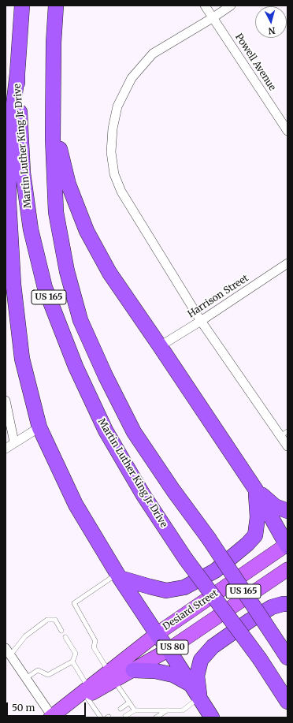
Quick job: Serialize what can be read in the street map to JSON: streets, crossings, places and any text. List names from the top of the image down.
{
  "streets": {
    "highway": ["Martin Luther King Jr Drive", "US 165"],
    "main road": ["Desiard Street", "US 80"],
    "street": ["Powell Avenue", "Harrison Street"]
  },
  "scale_bar": "50 m",
  "north": "bottom"
}
